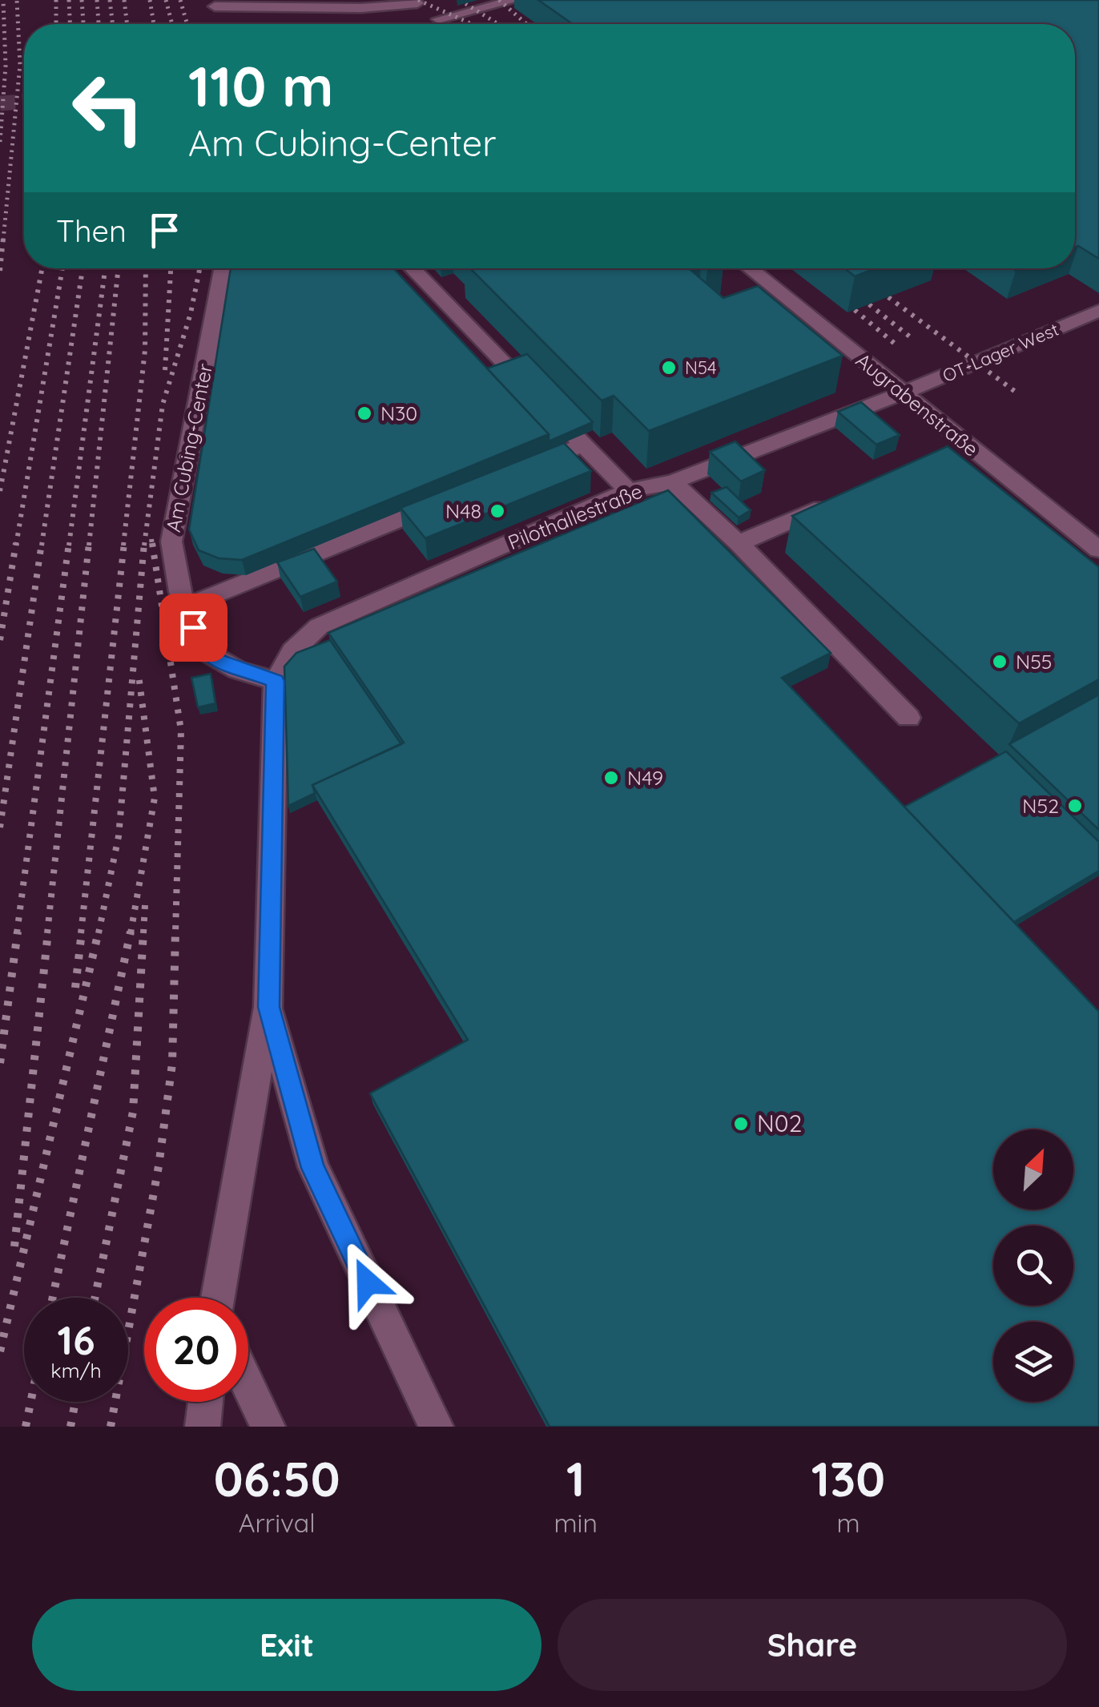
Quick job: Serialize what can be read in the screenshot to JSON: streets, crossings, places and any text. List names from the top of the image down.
{
  "streets": {
    "lane": [
      "OT-Lager West",
      "Augrabenstraße",
      "Am Cubing-Center",
      "Pilothallestraße"
    ]
  },
  "crossings": [
    ["OT-Lager West", "Augrabenstraße"],
    ["OT-Lager West", "Pilothallestraße"],
    ["Augrabenstraße", "Pilothallestraße"],
    ["Am Cubing-Center", "Pilothallestraße"]
  ],
  "places": [
    "N54",
    "N30",
    "N48",
    "N55",
    "N49",
    "N52",
    "N02"
  ],
  "north": "top right",
  "page": {
    "turn": ["110 m", "Am Cubing-Center"],
    "then": "Then",
    "speed": "16 km/h",
    "limit": "20",
    "eta": [
      "06:50",
      "Arrival",
      "1",
      "min",
      "130",
      "m"
    ],
    "buttons": ["Exit", "Share"]
  }
}
